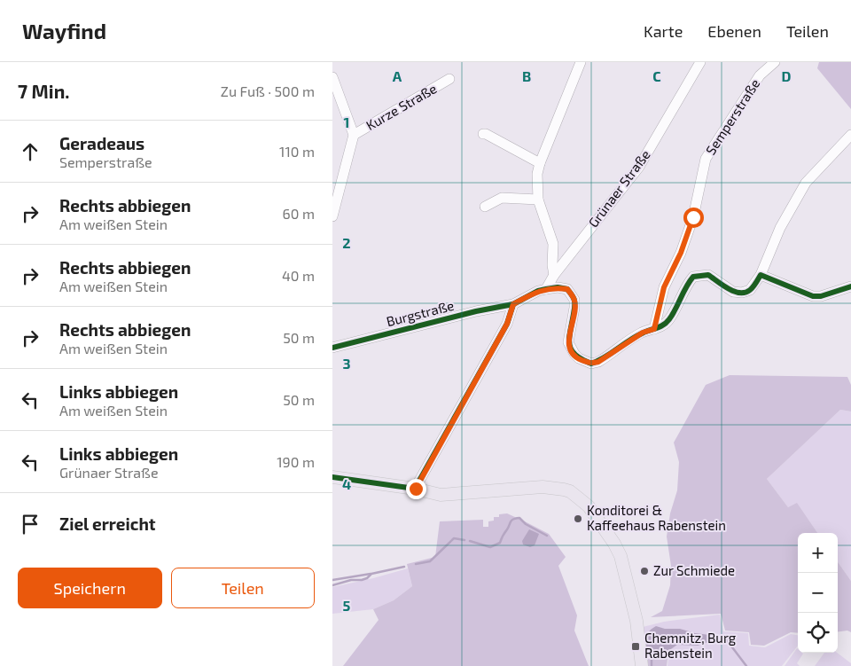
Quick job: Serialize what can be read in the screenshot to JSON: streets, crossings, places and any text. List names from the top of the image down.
{
  "streets": {
    "street": [
      "Kurze Straße",
      "Semperstraße",
      "Grünaer Straße",
      "Burgstraße"
    ]
  },
  "crossings": [
    ["Grünaer Straße", "Burgstraße"]
  ],
  "places": {
    "other": ["Konditorei & Kaffeehaus Rabenstein", "Zur Schmiede"],
    "transit": ["Chemnitz, Burg Rabenstein"]
  },
  "page": {
    "header": "Wayfind",
    "nav": ["Karte", "Ebenen", "Teilen"],
    "heading": ["7 Min.", "Zu Fuß · 500 m"],
    "list": [
      ["Geradeaus", "Semperstraße", "110 m"],
      ["Rechts abbiegen", "Am weißen Stein", "60 m"],
      ["Rechts abbiegen", "Am weißen Stein", "40 m"],
      ["Rechts abbiegen", "Am weißen Stein", "50 m"],
      ["Links abbiegen", "Am weißen Stein", "50 m"],
      ["Links abbiegen", "Grünaer Straße", "190 m"],
      "Ziel erreicht"
    ],
    "map_buttons": ["+", "−"],
    "buttons": ["Speichern", "Teilen"]
  },
  "grid": {
    "columns": [
      "A",
      "B",
      "C",
      "D"
    ],
    "rows": [
      "1",
      "2",
      "3",
      "4",
      "5"
    ]
  }
}
